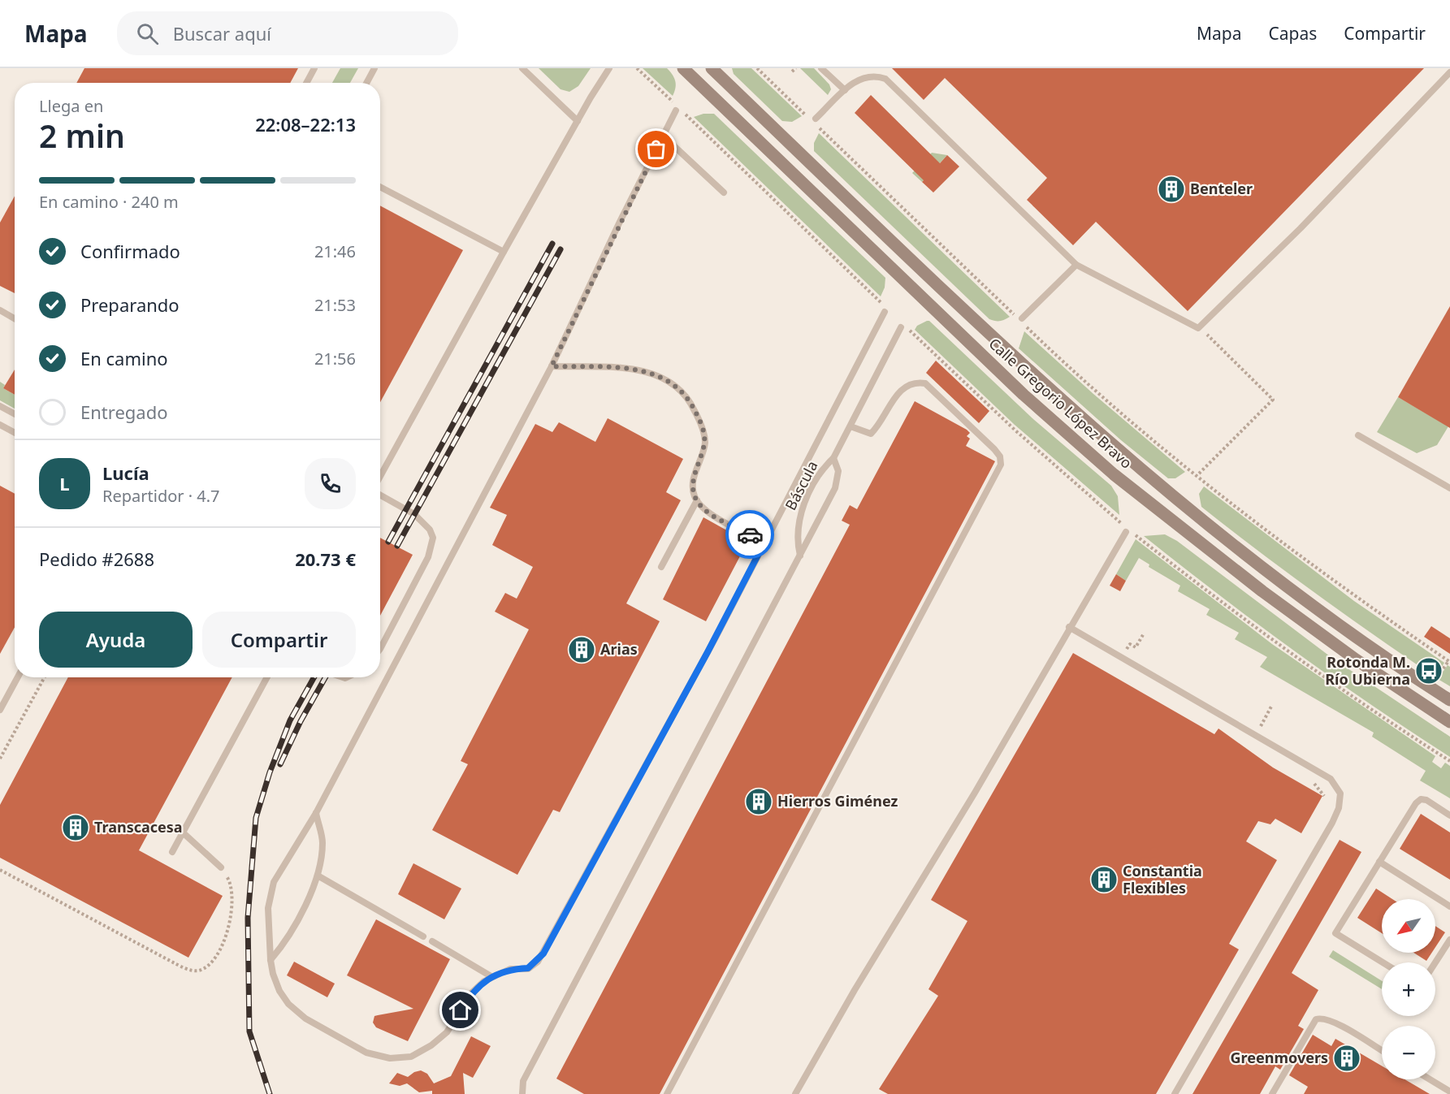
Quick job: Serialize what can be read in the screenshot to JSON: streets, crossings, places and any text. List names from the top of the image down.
{
  "streets": {
    "main road": ["Calle Gregorio López Bravo"],
    "lane": ["Báscula"]
  },
  "places": {
    "building": [
      "Benteler",
      "Arias",
      "Hierros Giménez",
      "Transcacesa",
      "Constantia Flexibles",
      "Greenmovers"
    ],
    "bus stop": ["Rotonda M. Río Ubierna"]
  },
  "north": "bottom left",
  "page": {
    "header": "Mapa",
    "search": "Buscar aquí",
    "nav": ["Mapa", "Capas", "Compartir"],
    "heading": ["2 min", "Llega en", "22:08–22:13"],
    "panel": [
      "Lucía",
      "Repartidor · 4.7",
      "Pedido #2688",
      "20.73 €"
    ],
    "bar": "En camino · 240 m",
    "list": [
      ["Confirmado", "21:46"],
      ["Preparando", "21:53"],
      ["En camino", "21:56"],
      "Entregado"
    ],
    "round": "L",
    "buttons": ["Ayuda", "Compartir"],
    "map_buttons": ["+", "−"]
  }
}
